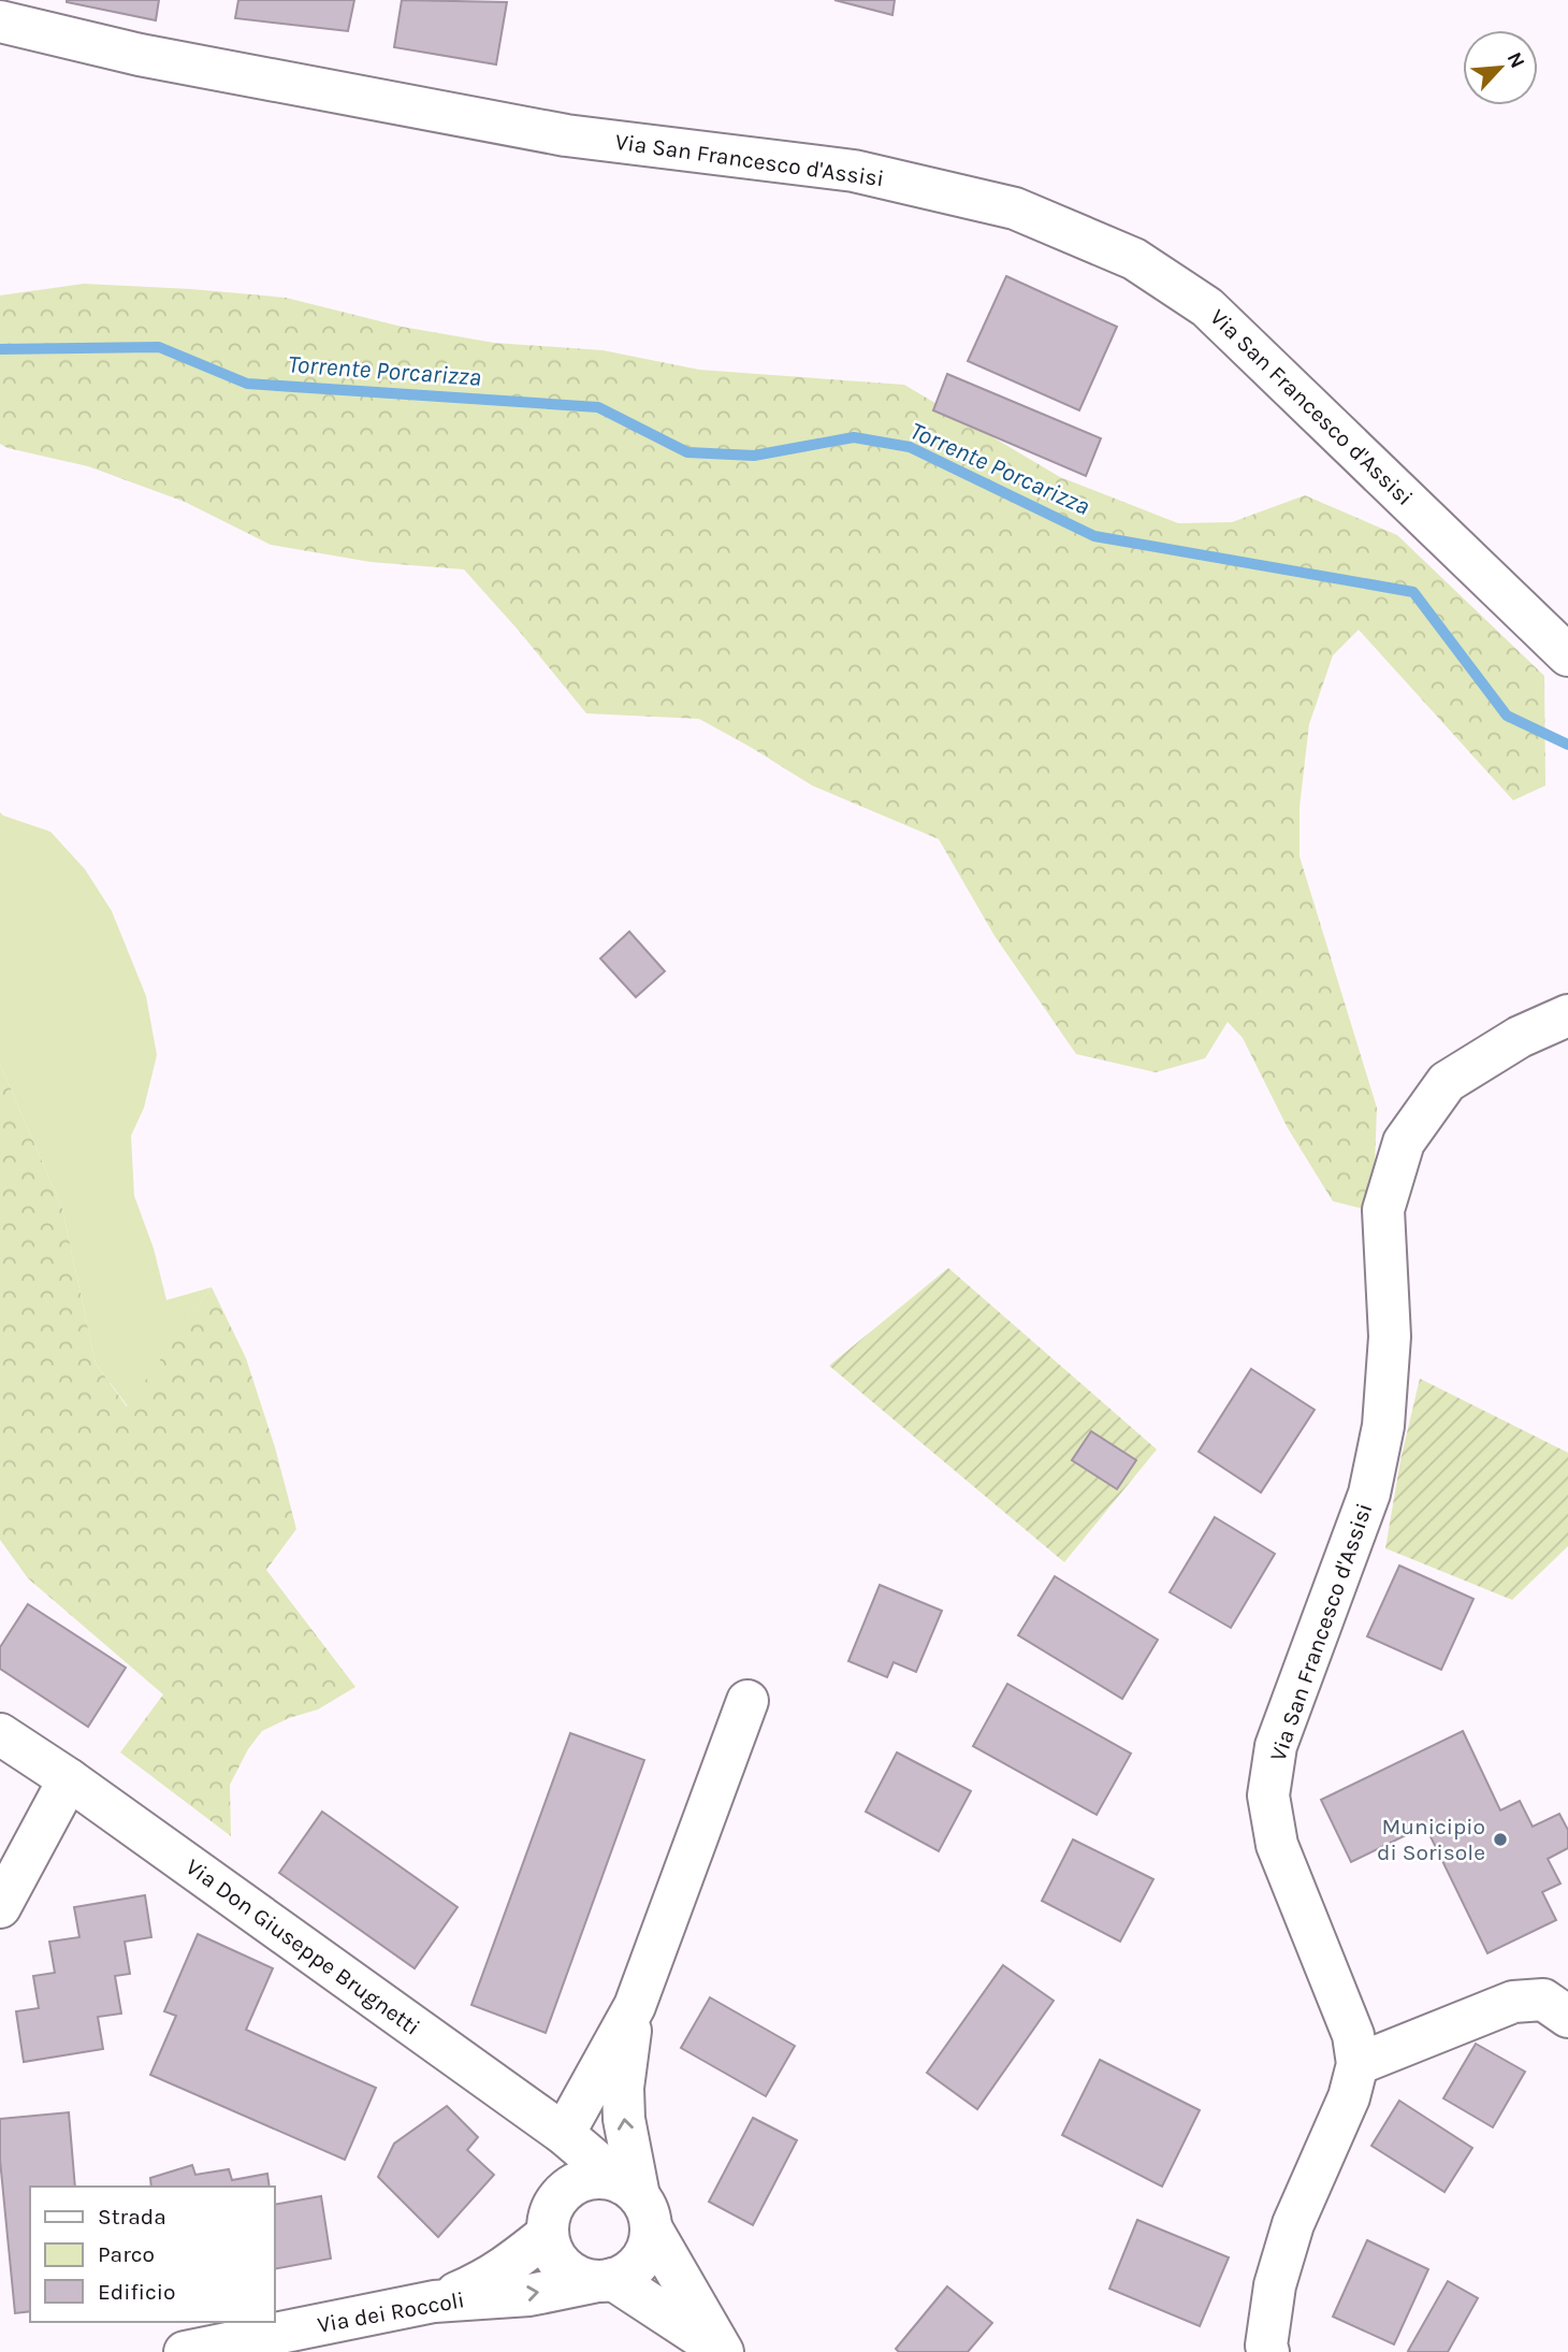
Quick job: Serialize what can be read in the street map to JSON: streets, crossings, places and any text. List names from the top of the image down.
{
  "streets": {
    "street": ["Via San Francesco d'Assisi", "Via Don Giuseppe Brugnetti", "Via dei Roccoli"]
  },
  "crossings": [
    ["Via Don Giuseppe Brugnetti", "Via dei Roccoli"]
  ],
  "water": ["Torrente Porcarizza"],
  "places": ["Municipio di Sorisole"],
  "legend": ["Strada", "Parco", "Edificio"],
  "north": "top right"
}
